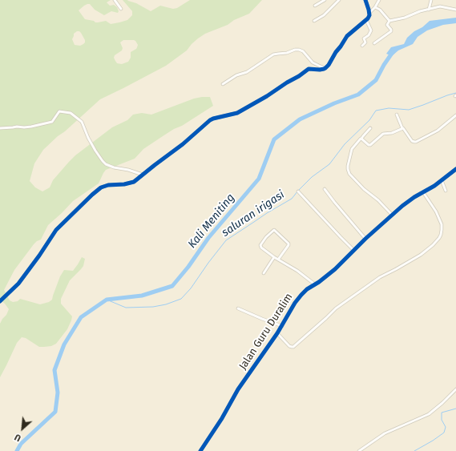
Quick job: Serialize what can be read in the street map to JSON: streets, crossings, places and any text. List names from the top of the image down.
{
  "streets": {
    "street": ["Jalan Guru Duralim"]
  },
  "water": ["saluran irigasi", "Kali Meniting"],
  "north": "bottom left"
}
